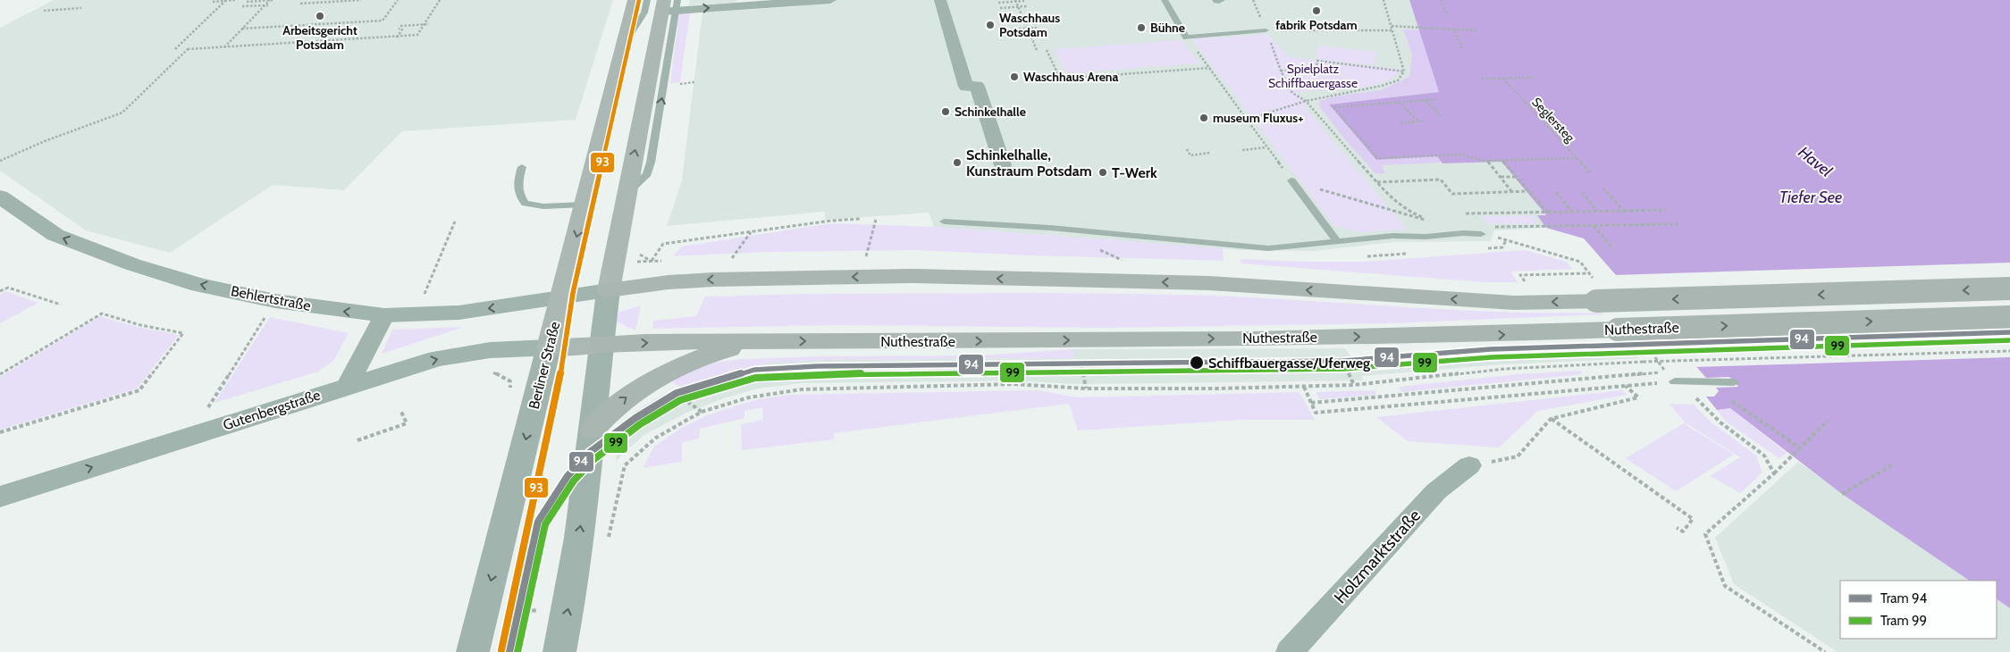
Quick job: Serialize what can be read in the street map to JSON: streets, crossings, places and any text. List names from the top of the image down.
{
  "streets": {
    "highway": ["Nuthestraße"],
    "main road": ["Berliner Straße"],
    "street": ["Behlertstraße", "Gutenbergstraße", "Holzmarktstraße"],
    "path": ["Seglersteg"]
  },
  "crossings": [
    ["Behlertstraße", "Nuthestraße"],
    ["Behlertstraße", "Berliner Straße"],
    ["Nuthestraße", "Berliner Straße"],
    ["Nuthestraße", "Gutenbergstraße"],
    ["Berliner Straße", "Gutenbergstraße"]
  ],
  "one_way": ["Behlertstraße", "Berliner Straße", "Gutenbergstraße"],
  "water": ["Havel", "Tiefer See"],
  "parks": ["Spielplatz Schiffbauergasse"],
  "places": [
    "fabrik Potsdam",
    "Arbeitsgericht Potsdam",
    "Waschhaus Potsdam",
    "Bühne",
    "Waschhaus Arena",
    "Schinkelhalle",
    "museum Fluxus+",
    "Schinkelhalle, Kunstraum Potsdam",
    "T-Werk",
    "Schiffbauergasse/Uferweg"
  ],
  "lines": ["transit line 93", "tram line 94", "tram line 99"],
  "legend": ["Tram 94", "Tram 99"]
}
